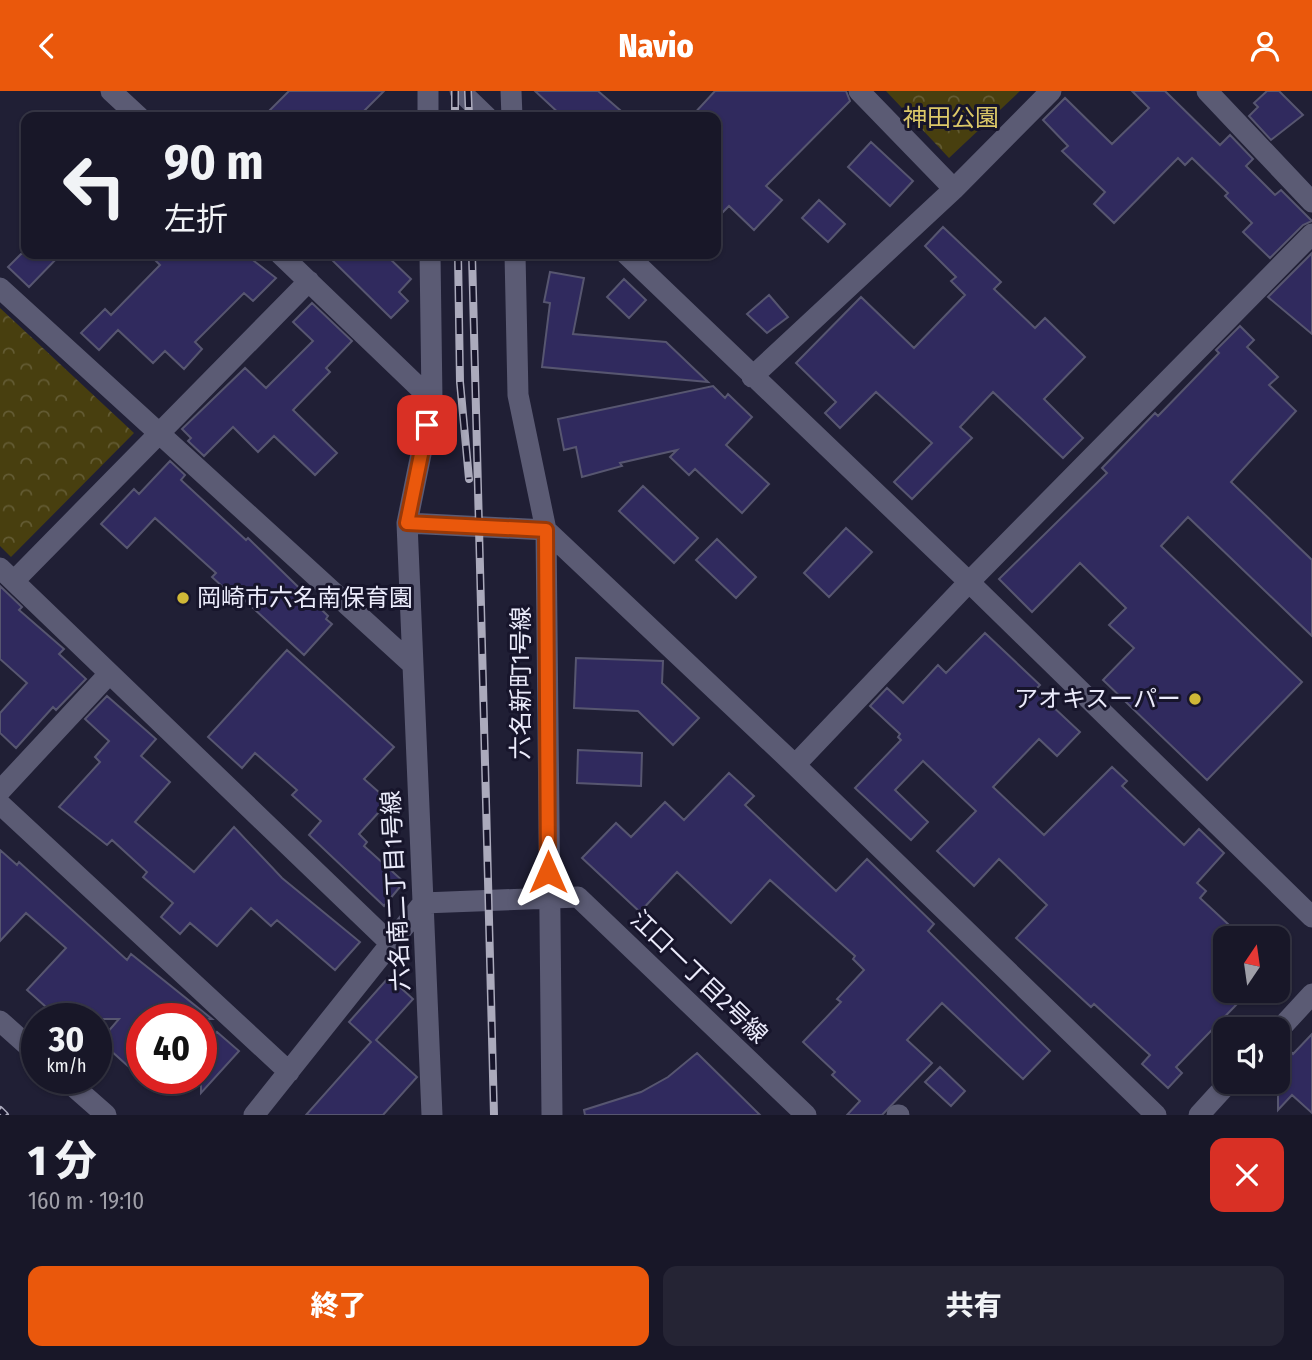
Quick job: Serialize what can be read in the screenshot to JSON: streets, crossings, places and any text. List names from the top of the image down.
{
  "streets": {
    "street": ["六名新町1号線", "六名南二丁目1号線", "江口一丁目2号線"]
  },
  "crossings": [
    ["六名新町1号線", "江口一丁目2号線"],
    ["六名南二丁目1号線", "江口一丁目2号線"]
  ],
  "parks": ["神田公園"],
  "places": ["岡崎市六名南保育園", "アオキスーパー"],
  "north": "top",
  "page": {
    "header": "Navio",
    "turn": ["90 m", "左折"],
    "speed": "30 km/h",
    "limit": "40",
    "heading": ["1 分", "160 m · 19:10"],
    "buttons": ["終了", "共有"]
  }
}
